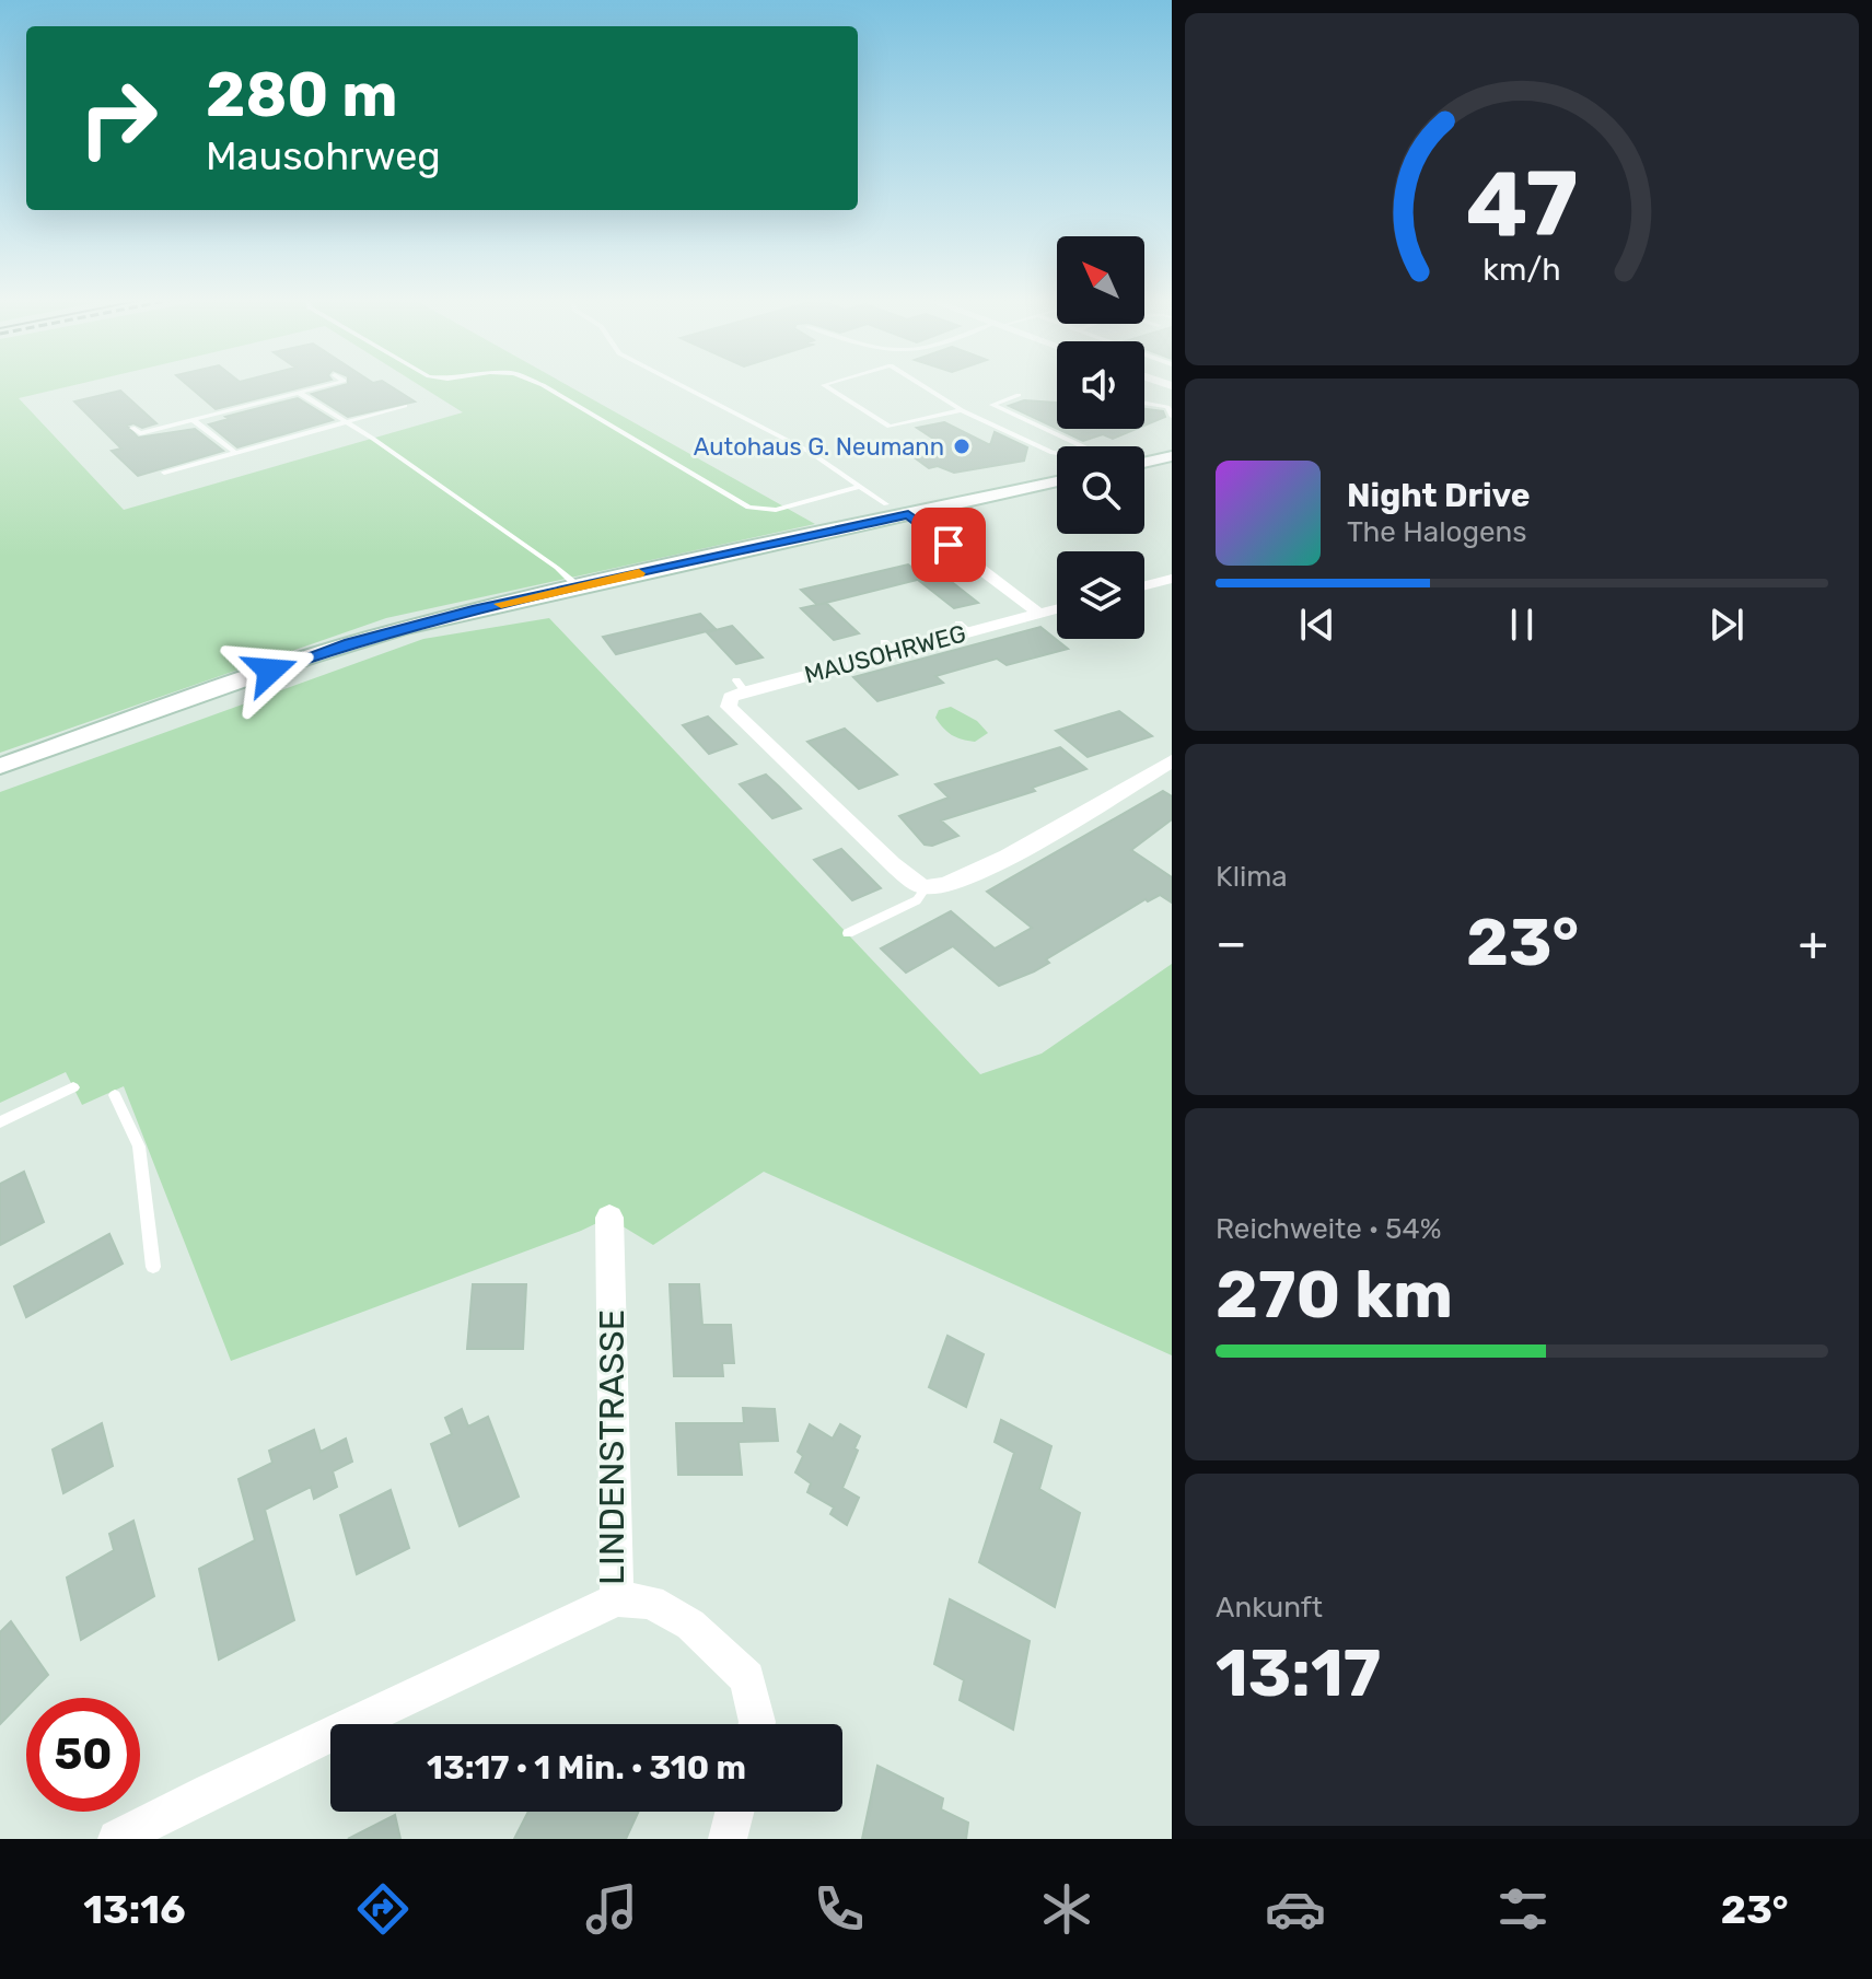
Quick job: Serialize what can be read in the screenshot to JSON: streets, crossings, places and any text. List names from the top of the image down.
{
  "streets": {
    "street": ["MAUSOHRWEG", "LINDENSTRASSE"]
  },
  "places": ["Autohaus G. Neumann"],
  "north": "top left",
  "page": {
    "turn": ["280 m", "Mausohrweg"],
    "song": ["Night Drive", "The Halogens"],
    "tile": [
      "Klima",
      ["Reichweite · 54%", "270 km"],
      ["Ankunft", "13:17"]
    ],
    "heat": ["−", "23°", "+"],
    "limit": "50",
    "trip": "13:17 · 1 Min. · 310 m",
    "tabs": ["13:16", "23°"],
    "gauge": ["47", "km/h"]
  }
}
